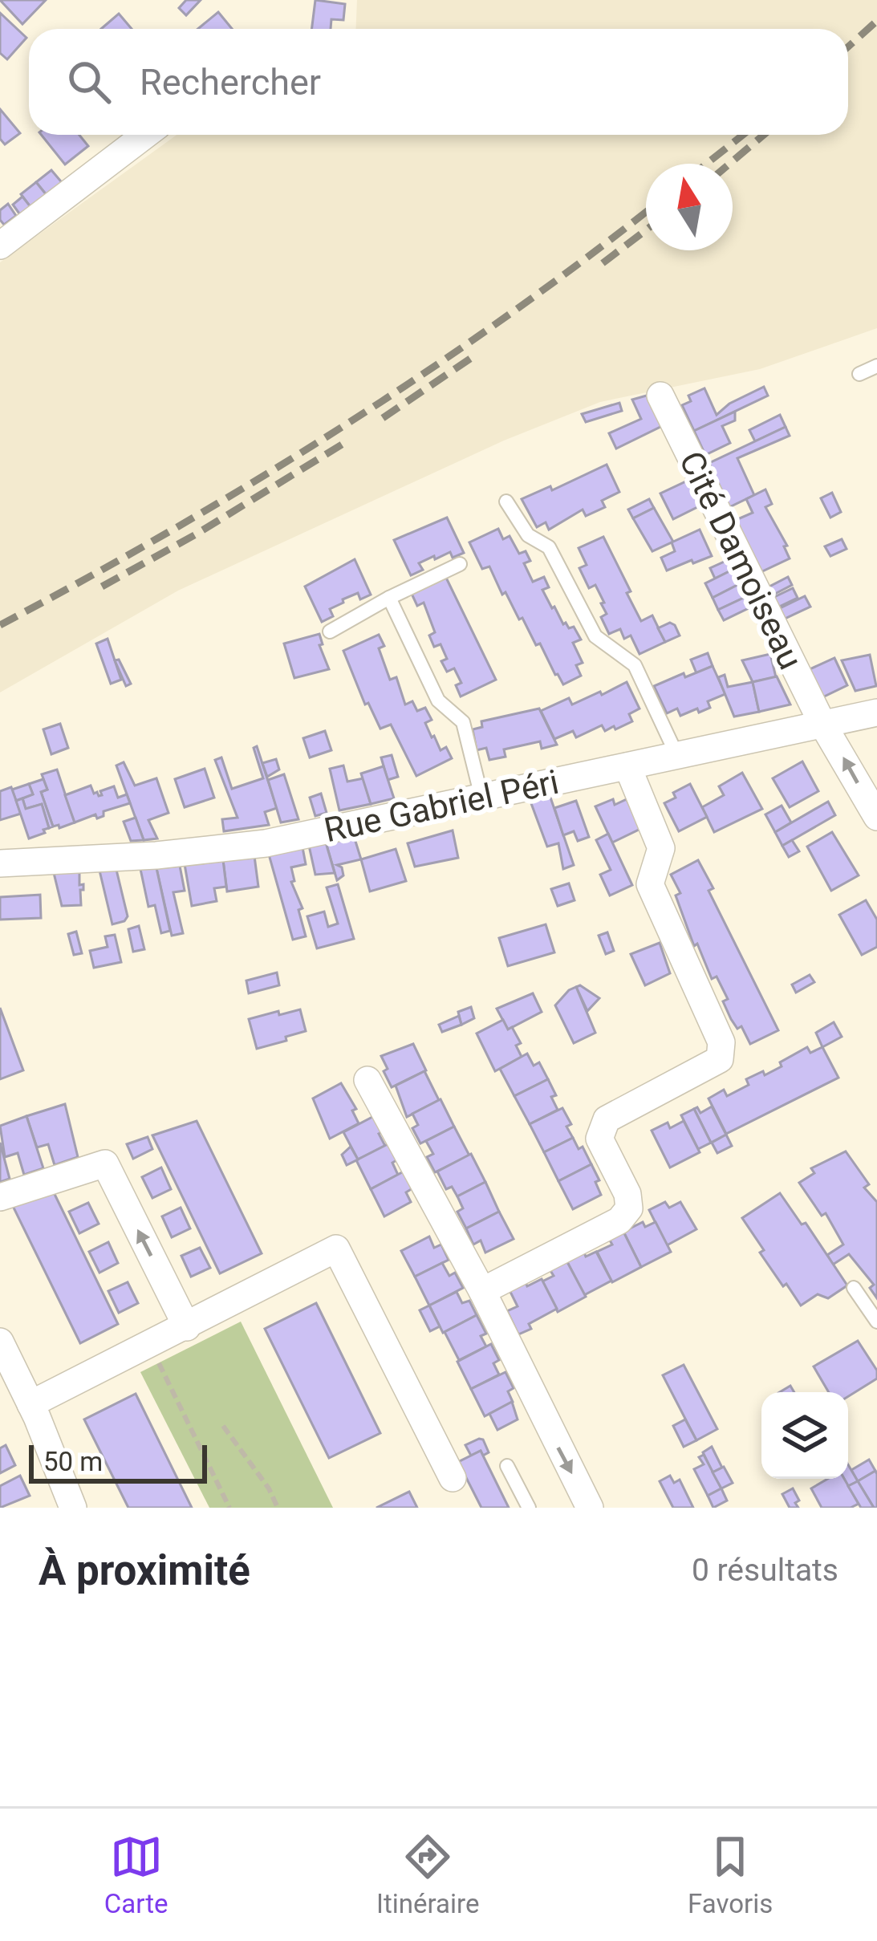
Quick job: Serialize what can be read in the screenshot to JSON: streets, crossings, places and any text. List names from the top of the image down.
{
  "streets": {
    "street": ["Cité Damoiseau", "Rue Gabriel Péri"]
  },
  "crossings": [
    ["Cité Damoiseau", "Rue Gabriel Péri"]
  ],
  "scale_bar": "50 m",
  "north": "top",
  "page": {
    "search": "Rechercher",
    "scale": "50 m",
    "heading": ["À proximité", "0 résultats"],
    "nav": ["Carte", "Itinéraire", "Favoris"]
  }
}
